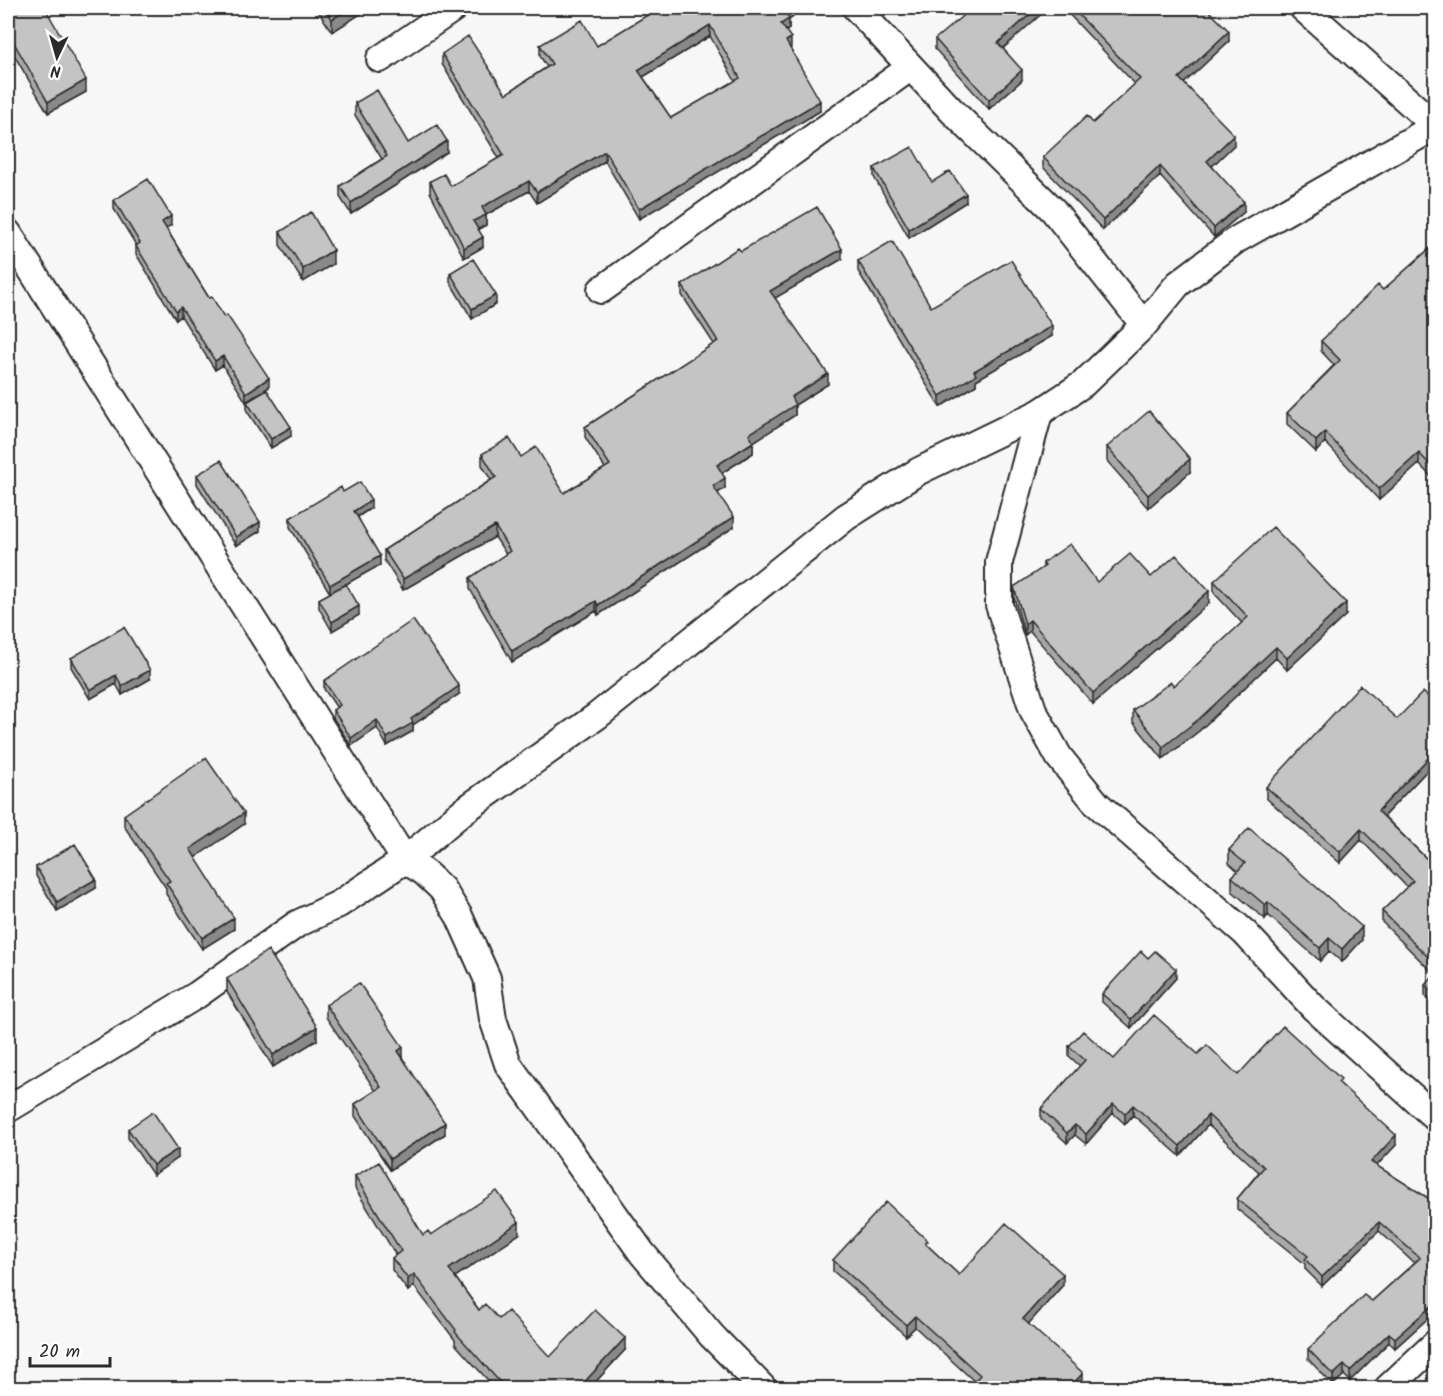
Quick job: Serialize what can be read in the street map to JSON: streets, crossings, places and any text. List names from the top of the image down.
{
  "scale_bar": "20 m",
  "north": "bottom"
}
